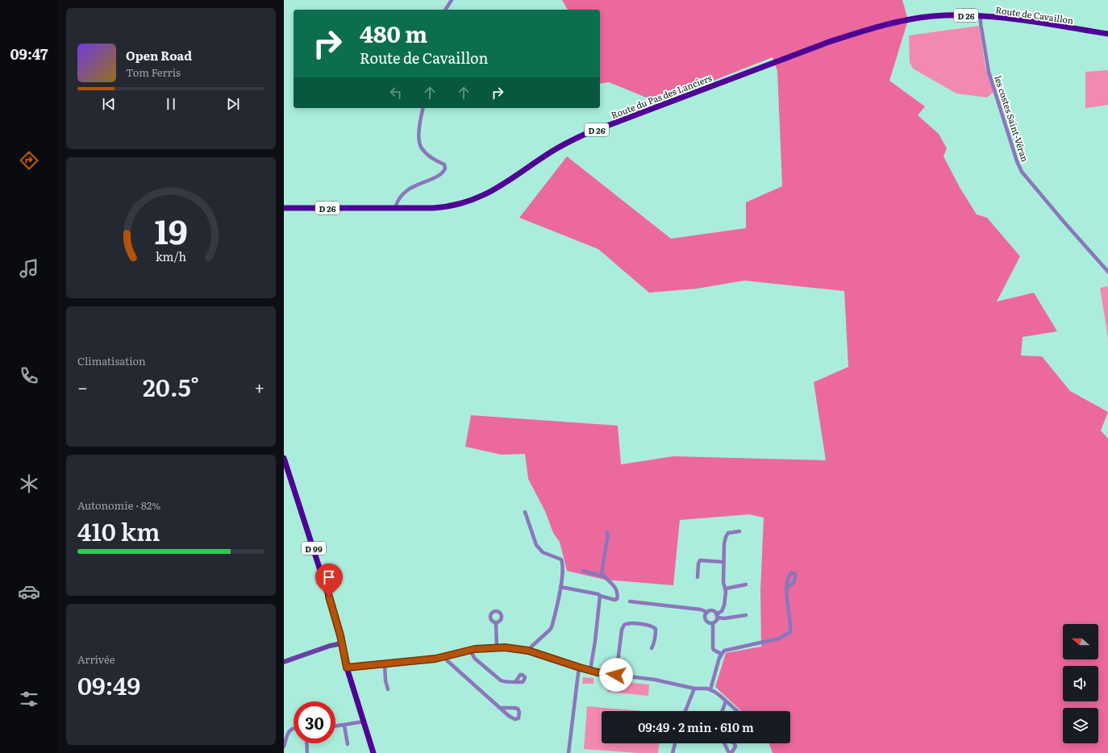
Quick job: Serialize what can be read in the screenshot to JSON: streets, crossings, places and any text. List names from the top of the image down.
{
  "streets": {
    "main road": [
      "Route de Cavaillon",
      "D 26",
      "Route du Pas des Lanciers",
      "D 99"
    ],
    "street": ["les costes Saint-Véran"]
  },
  "crossings": [
    ["Route de Cavaillon", "Route du Pas des Lanciers"],
    ["Route de Cavaillon", "les costes Saint-Véran"]
  ],
  "north": "left",
  "page": {
    "tabs": "09:47",
    "turn": ["480 m", "Route de Cavaillon"],
    "song": ["Open Road", "Tom Ferris"],
    "tile": [
      "Climatisation",
      ["Autonomie · 82%", "410 km"],
      ["Arrivée", "09:49"]
    ],
    "heat": ["−", "20.5°", "+"],
    "limit": "30",
    "trip": "09:49 · 2 min · 610 m",
    "gauge": ["19", "km/h"]
  }
}
